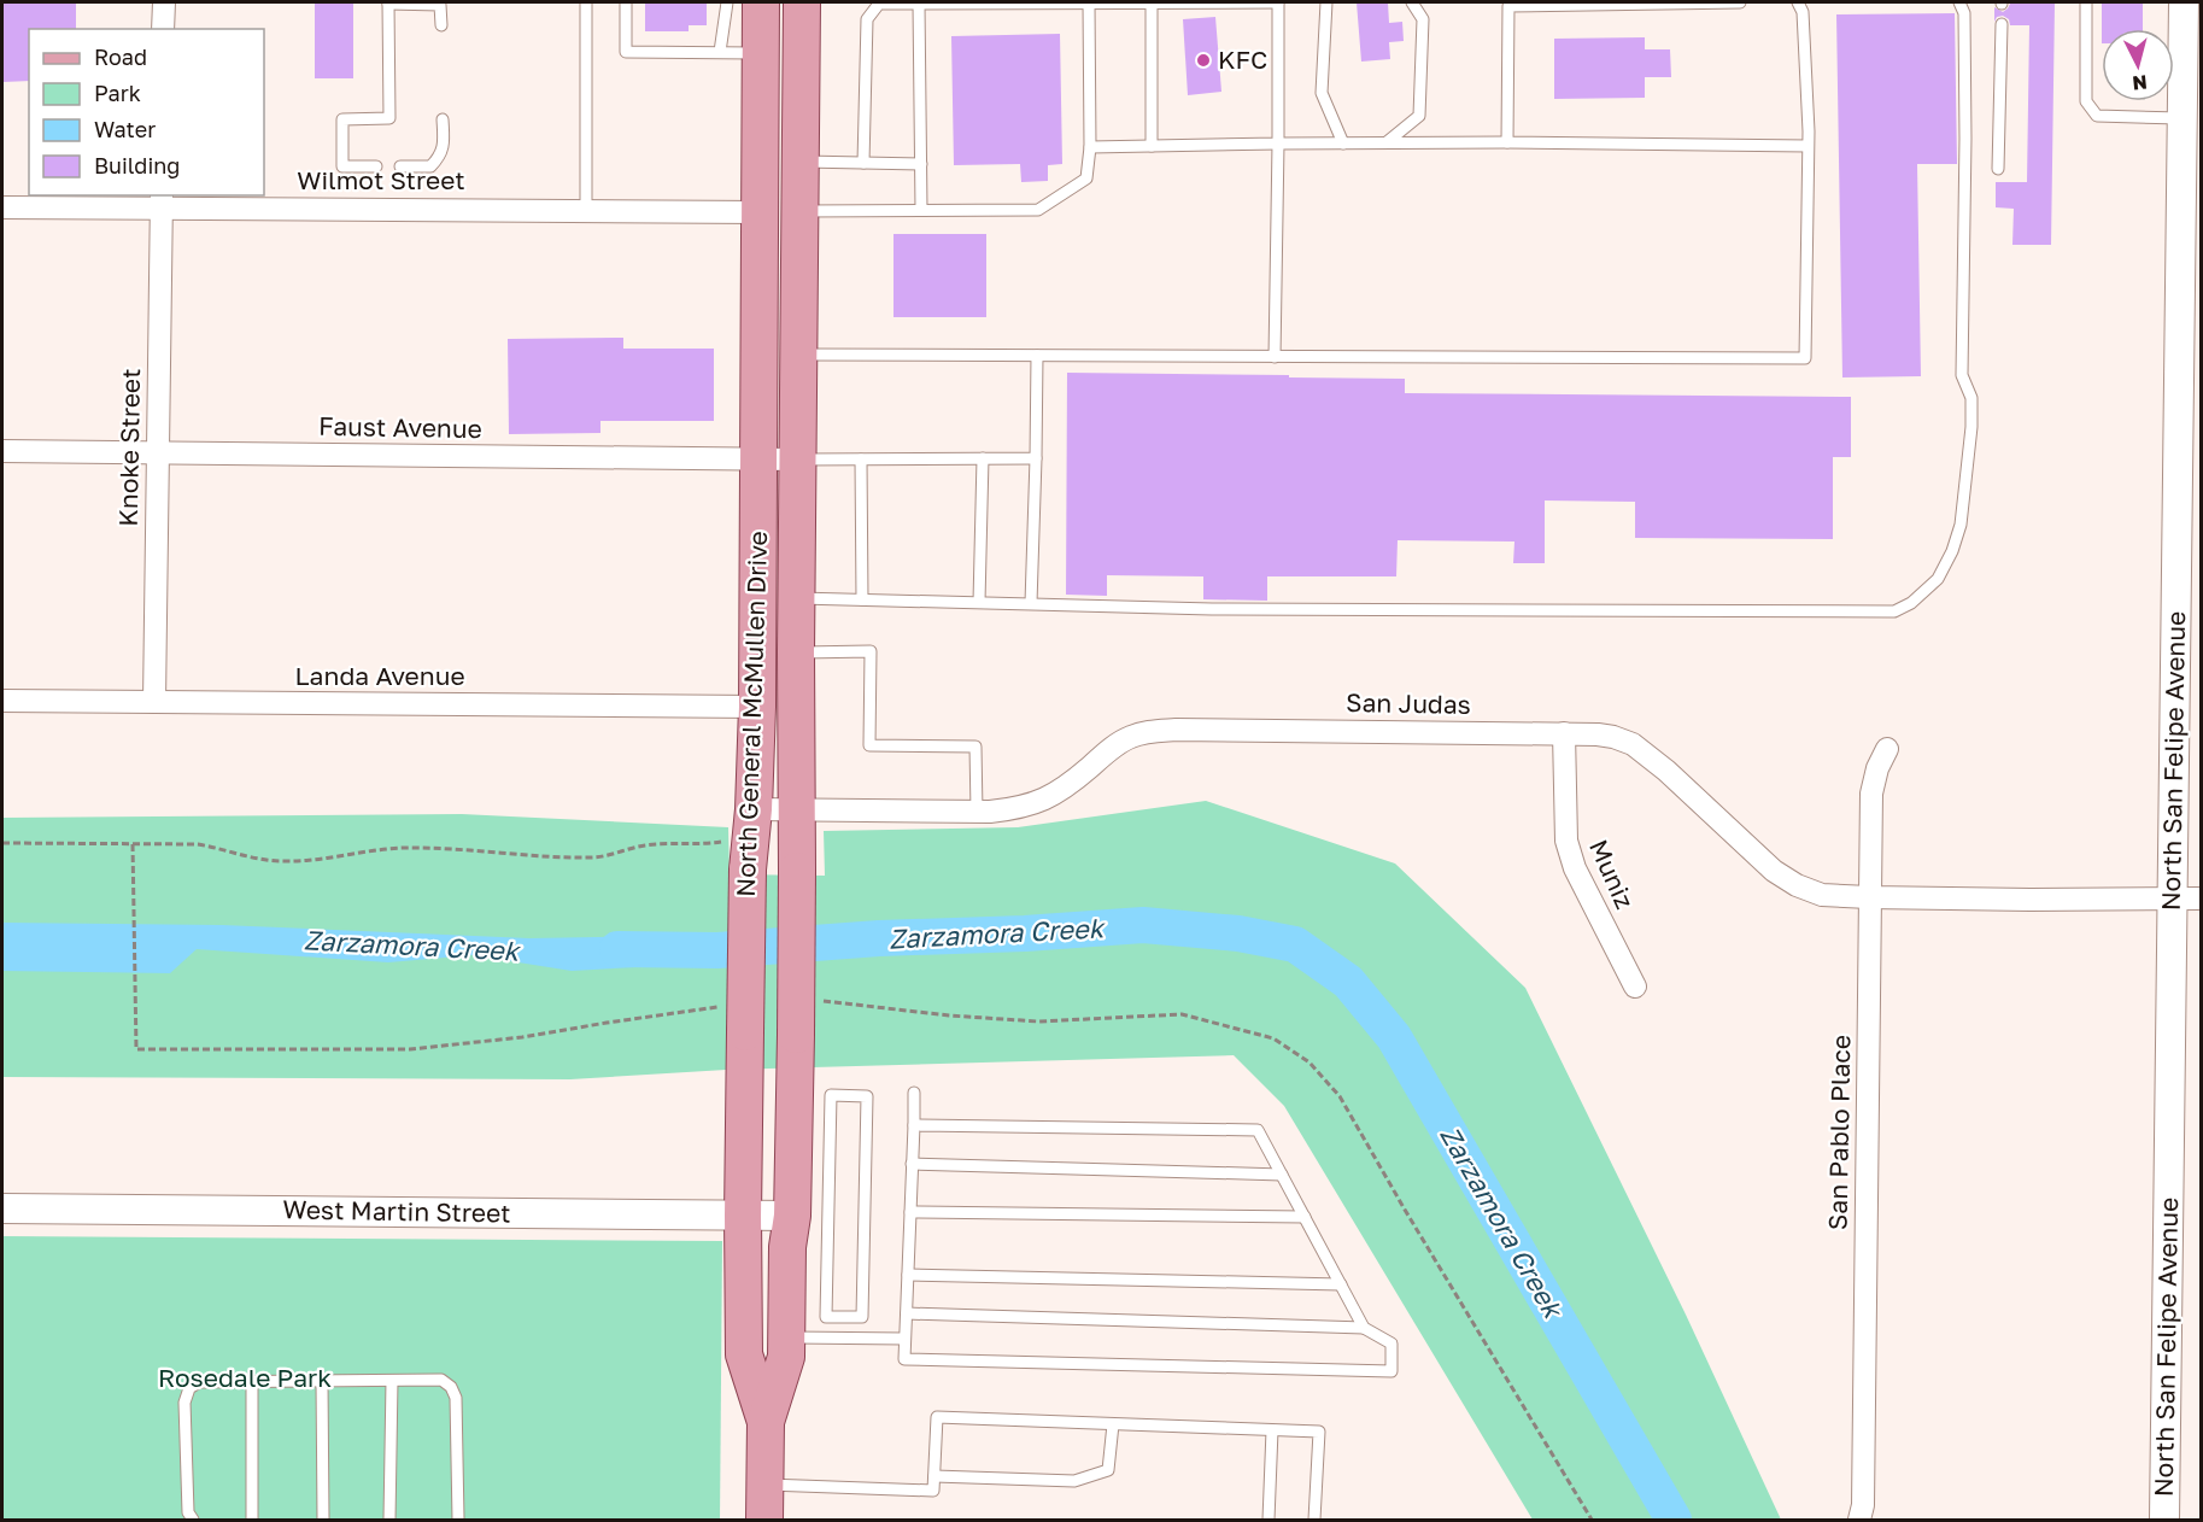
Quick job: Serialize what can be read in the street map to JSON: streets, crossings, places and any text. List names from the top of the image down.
{
  "streets": {
    "main road": ["North General McMullen Drive"],
    "street": [
      "Wilmot Street",
      "Faust Avenue",
      "Knoke Street",
      "Landa Avenue",
      "San Judas",
      "North San Felipe Avenue",
      "Muniz",
      "San Pablo Place",
      "West Martin Street"
    ]
  },
  "crossings": [
    ["Wilmot Street", "Knoke Street"],
    ["Wilmot Street", "North General McMullen Drive"],
    ["Faust Avenue", "Knoke Street"],
    ["Faust Avenue", "North General McMullen Drive"],
    ["Knoke Street", "Landa Avenue"],
    ["Landa Avenue", "North General McMullen Drive"],
    ["San Judas", "North General McMullen Drive"],
    ["San Judas", "North San Felipe Avenue"],
    ["San Judas", "Muniz"],
    ["San Judas", "San Pablo Place"],
    ["North General McMullen Drive", "West Martin Street"]
  ],
  "water": ["Zarzamora Creek"],
  "parks": ["Rosedale Park"],
  "places": ["KFC"],
  "legend": [
    "Road",
    "Park",
    "Water",
    "Building"
  ],
  "north": "bottom"
}
